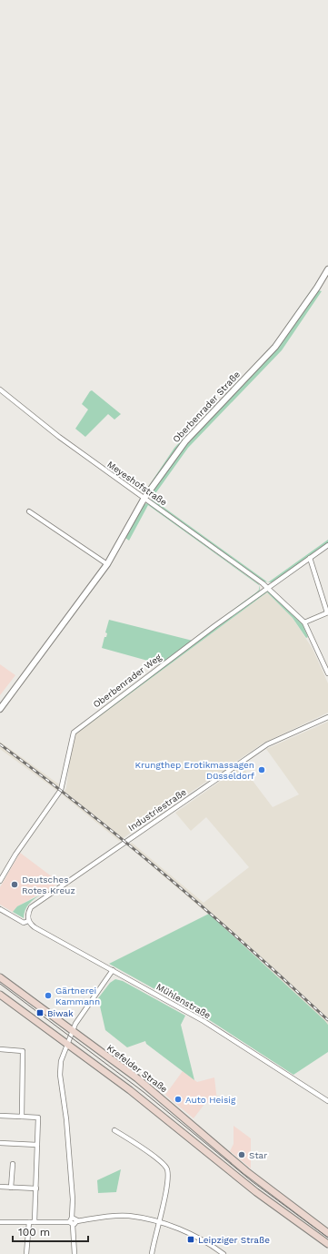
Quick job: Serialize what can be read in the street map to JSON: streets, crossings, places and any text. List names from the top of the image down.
{
  "streets": {
    "main road": ["Krefelder Straße"],
    "street": [
      "Oberbenrader Straße",
      "Meyeshofstraße",
      "Oberbenrader Weg",
      "Industriestraße",
      "Mühlenstraße"
    ]
  },
  "crossings": [
    ["Oberbenrader Straße", "Meyeshofstraße"],
    ["Meyeshofstraße", "Oberbenrader Weg"],
    ["Industriestraße", "Mühlenstraße"]
  ],
  "places": {
    "other": [
      "Krungthep Erotikmassagen Düsseldorf",
      "Deutsches Rotes Kreuz",
      "Gärtnerei Kammann",
      "Auto Heisig",
      "Star"
    ],
    "transit": ["Biwak", "Leipziger Straße"]
  },
  "scale_bar": "100 m"
}
